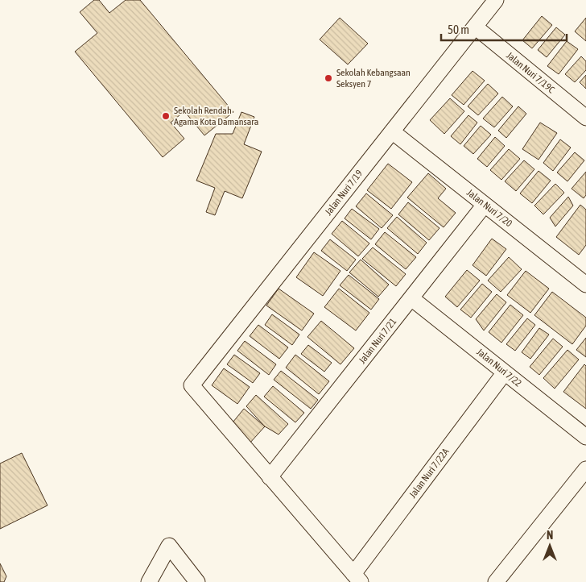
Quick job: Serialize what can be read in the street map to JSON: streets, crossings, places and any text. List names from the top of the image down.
{
  "streets": {
    "street": [
      "Jalan Nuri 7/19C",
      "Jalan Nuri 7/19",
      "Jalan Nuri 7/20",
      "Jalan Nuri 7/21",
      "Jalan Nuri 7/22",
      "Jalan Nuri 7/22A"
    ]
  },
  "crossings": [
    ["Jalan Nuri 7/19C", "Jalan Nuri 7/19"],
    ["Jalan Nuri 7/19", "Jalan Nuri 7/20"],
    ["Jalan Nuri 7/19", "Jalan Nuri 7/21"],
    ["Jalan Nuri 7/20", "Jalan Nuri 7/21"],
    ["Jalan Nuri 7/21", "Jalan Nuri 7/22"],
    ["Jalan Nuri 7/22", "Jalan Nuri 7/22A"]
  ],
  "places": ["Sekolah Kebangsaan Seksyen 7", "Sekolah Rendah Agama Kota Damansara"],
  "scale_bar": "50 m",
  "north": "top"
}
